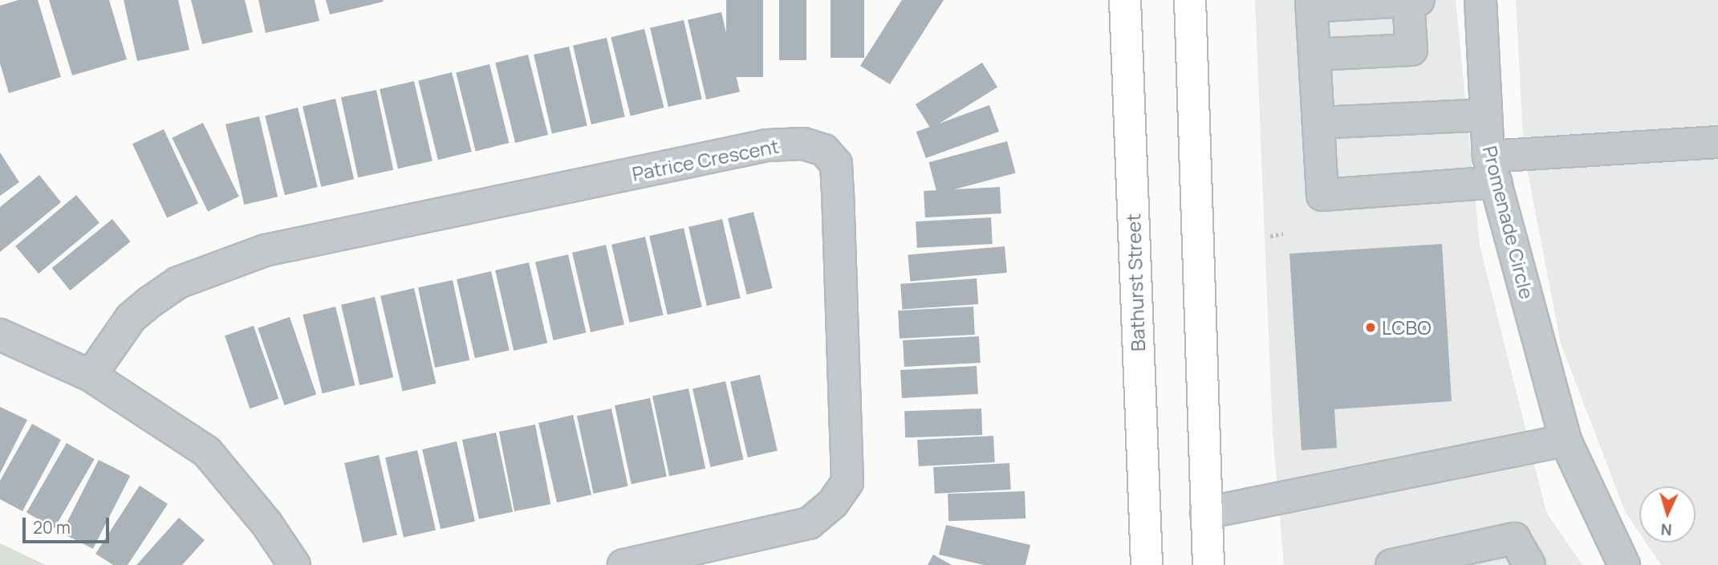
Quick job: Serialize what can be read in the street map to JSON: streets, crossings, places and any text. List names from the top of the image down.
{
  "streets": {
    "main road": ["Bathurst Street"],
    "street": ["Patrice Crescent", "Promenade Circle"]
  },
  "places": ["LCBO"],
  "scale_bar": "20 m",
  "north": "bottom"
}
